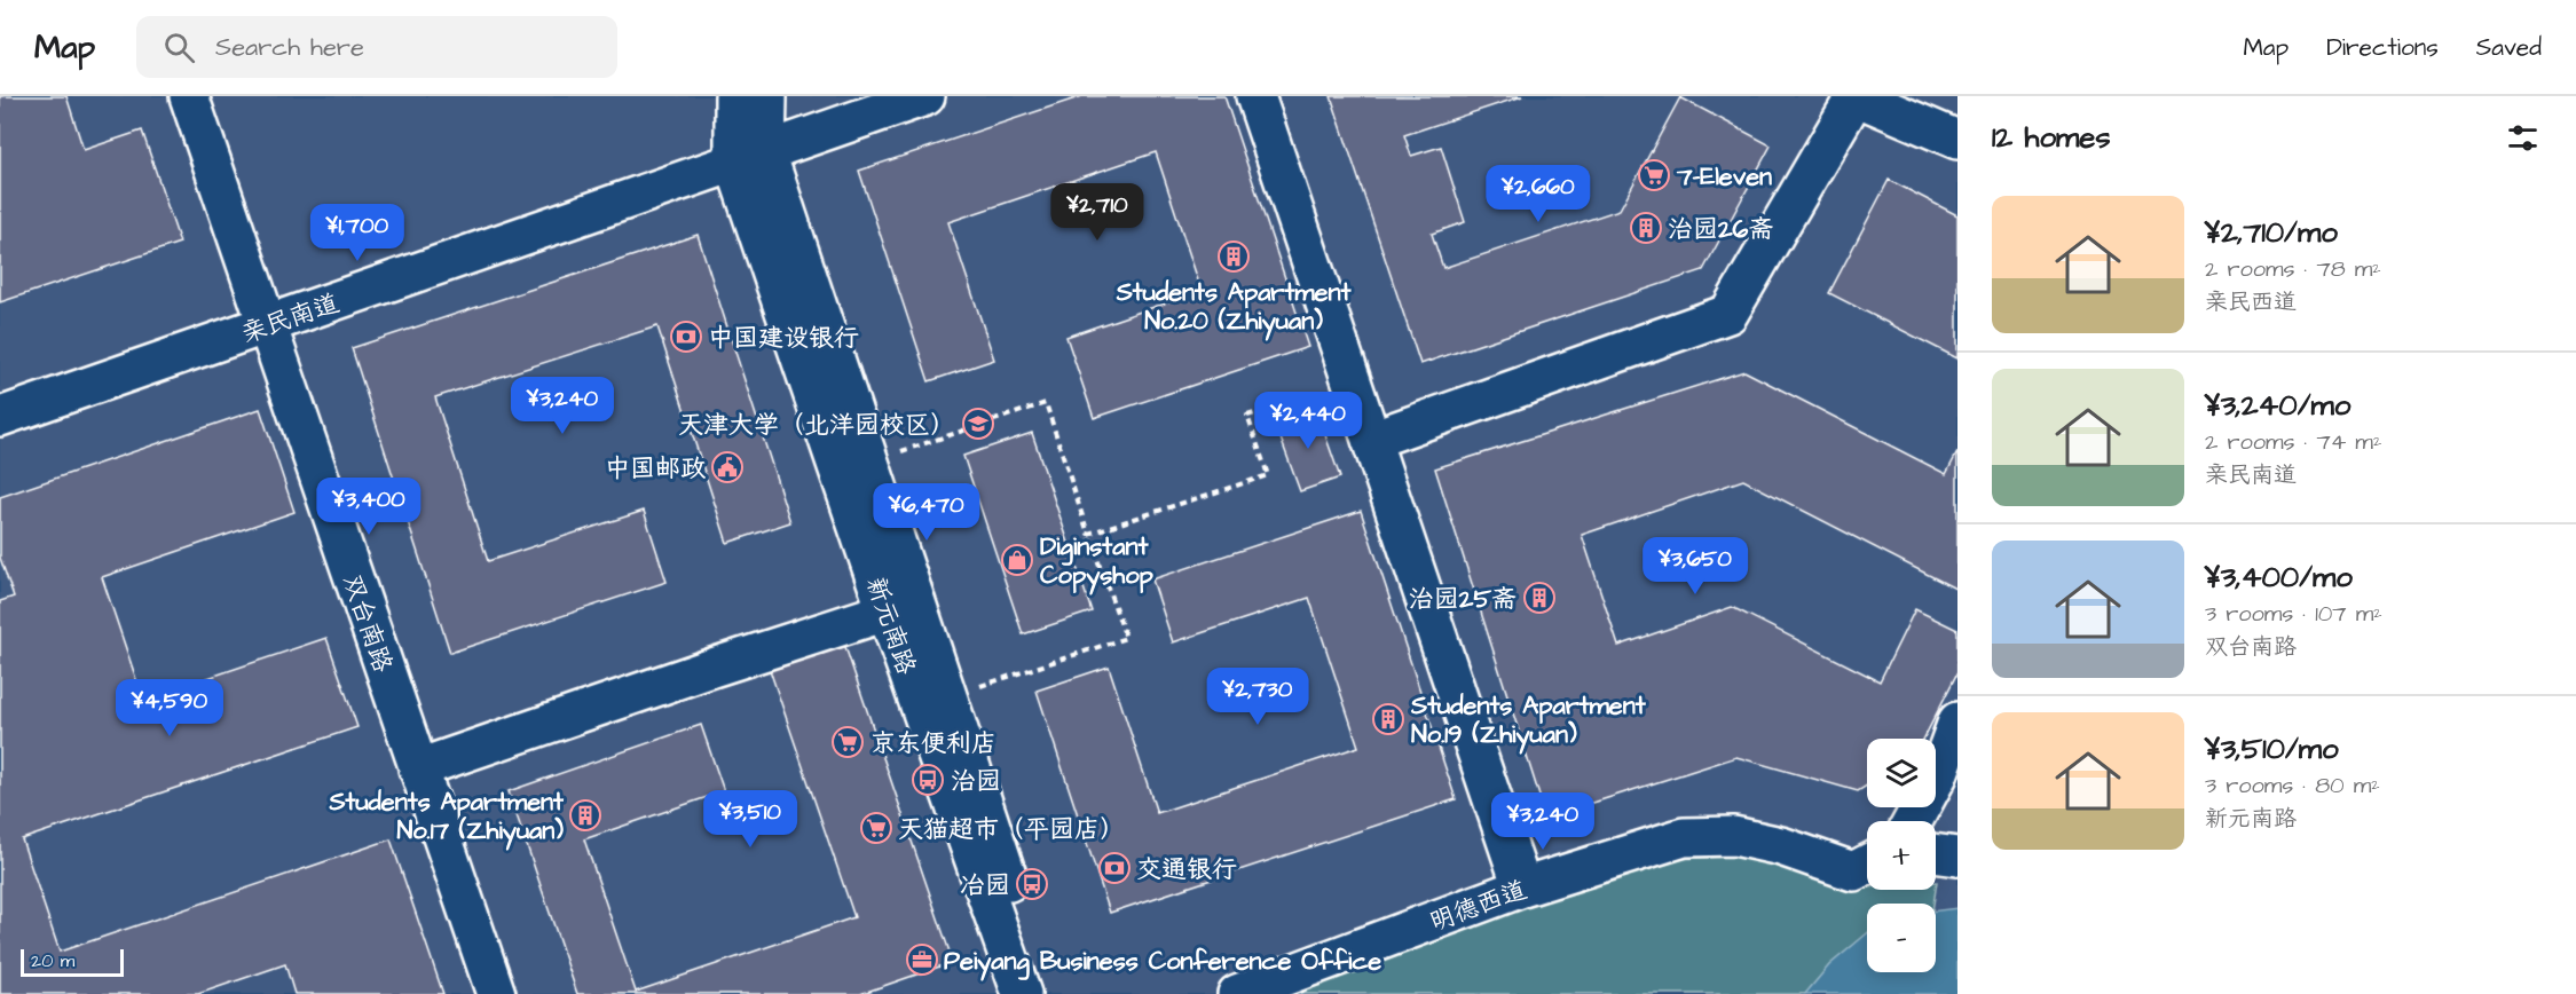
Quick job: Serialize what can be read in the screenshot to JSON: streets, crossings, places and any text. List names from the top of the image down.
{
  "streets": {
    "street": [
      "亲民南道",
      "双台南路",
      "新元南路",
      "明德西道"
    ]
  },
  "crossings": [
    ["亲民南道", "双台南路"],
    ["亲民南道", "新元南路"]
  ],
  "places": {
    "supermarket": ["7-Eleven", "京东便利店", "天猫超市（平园店）"],
    "building": [
      "治园26斋",
      "Students Apartment No.20 (Zhiyuan)",
      "治园25斋",
      "Students Apartment No.19 (Zhiyuan)",
      "Students Apartment No.17 (Zhiyuan)"
    ],
    "bank": ["中国建设银行", "交通银行"],
    "school or university": ["天津大学（北洋园校区）"],
    "public building": ["中国邮政"],
    "shop": ["Diginstant Copyshop"],
    "bus stop": ["治园", "冶园"],
    "office": ["Peiyang Business Conference Office"]
  },
  "scale_bar": "20 m",
  "page": {
    "header": "Map",
    "search": "Search here",
    "nav": ["Map", "Directions", "Saved"],
    "heading": "12 homes",
    "price": [
      "¥2,660",
      "¥2,710",
      "¥1,700",
      "¥3,240",
      "¥2,440",
      "¥3,400",
      "¥6,470",
      "¥3,650",
      "¥2,730",
      "¥4,590",
      "¥3,510",
      "¥3,240"
    ],
    "list": [
      {
        "name": "¥2,710/mo",
        "note": "2 rooms · 78 m² · 亲民西道"
      },
      {
        "name": "¥3,240/mo",
        "note": "2 rooms · 74 m² · 亲民南道"
      },
      {
        "name": "¥3,400/mo",
        "note": "3 rooms · 107 m² · 双台南路"
      },
      {
        "name": "¥3,510/mo",
        "note": "3 rooms · 80 m² · 新元南路"
      }
    ],
    "map_buttons": ["+", "−"],
    "scale": "20 m"
  }
}
